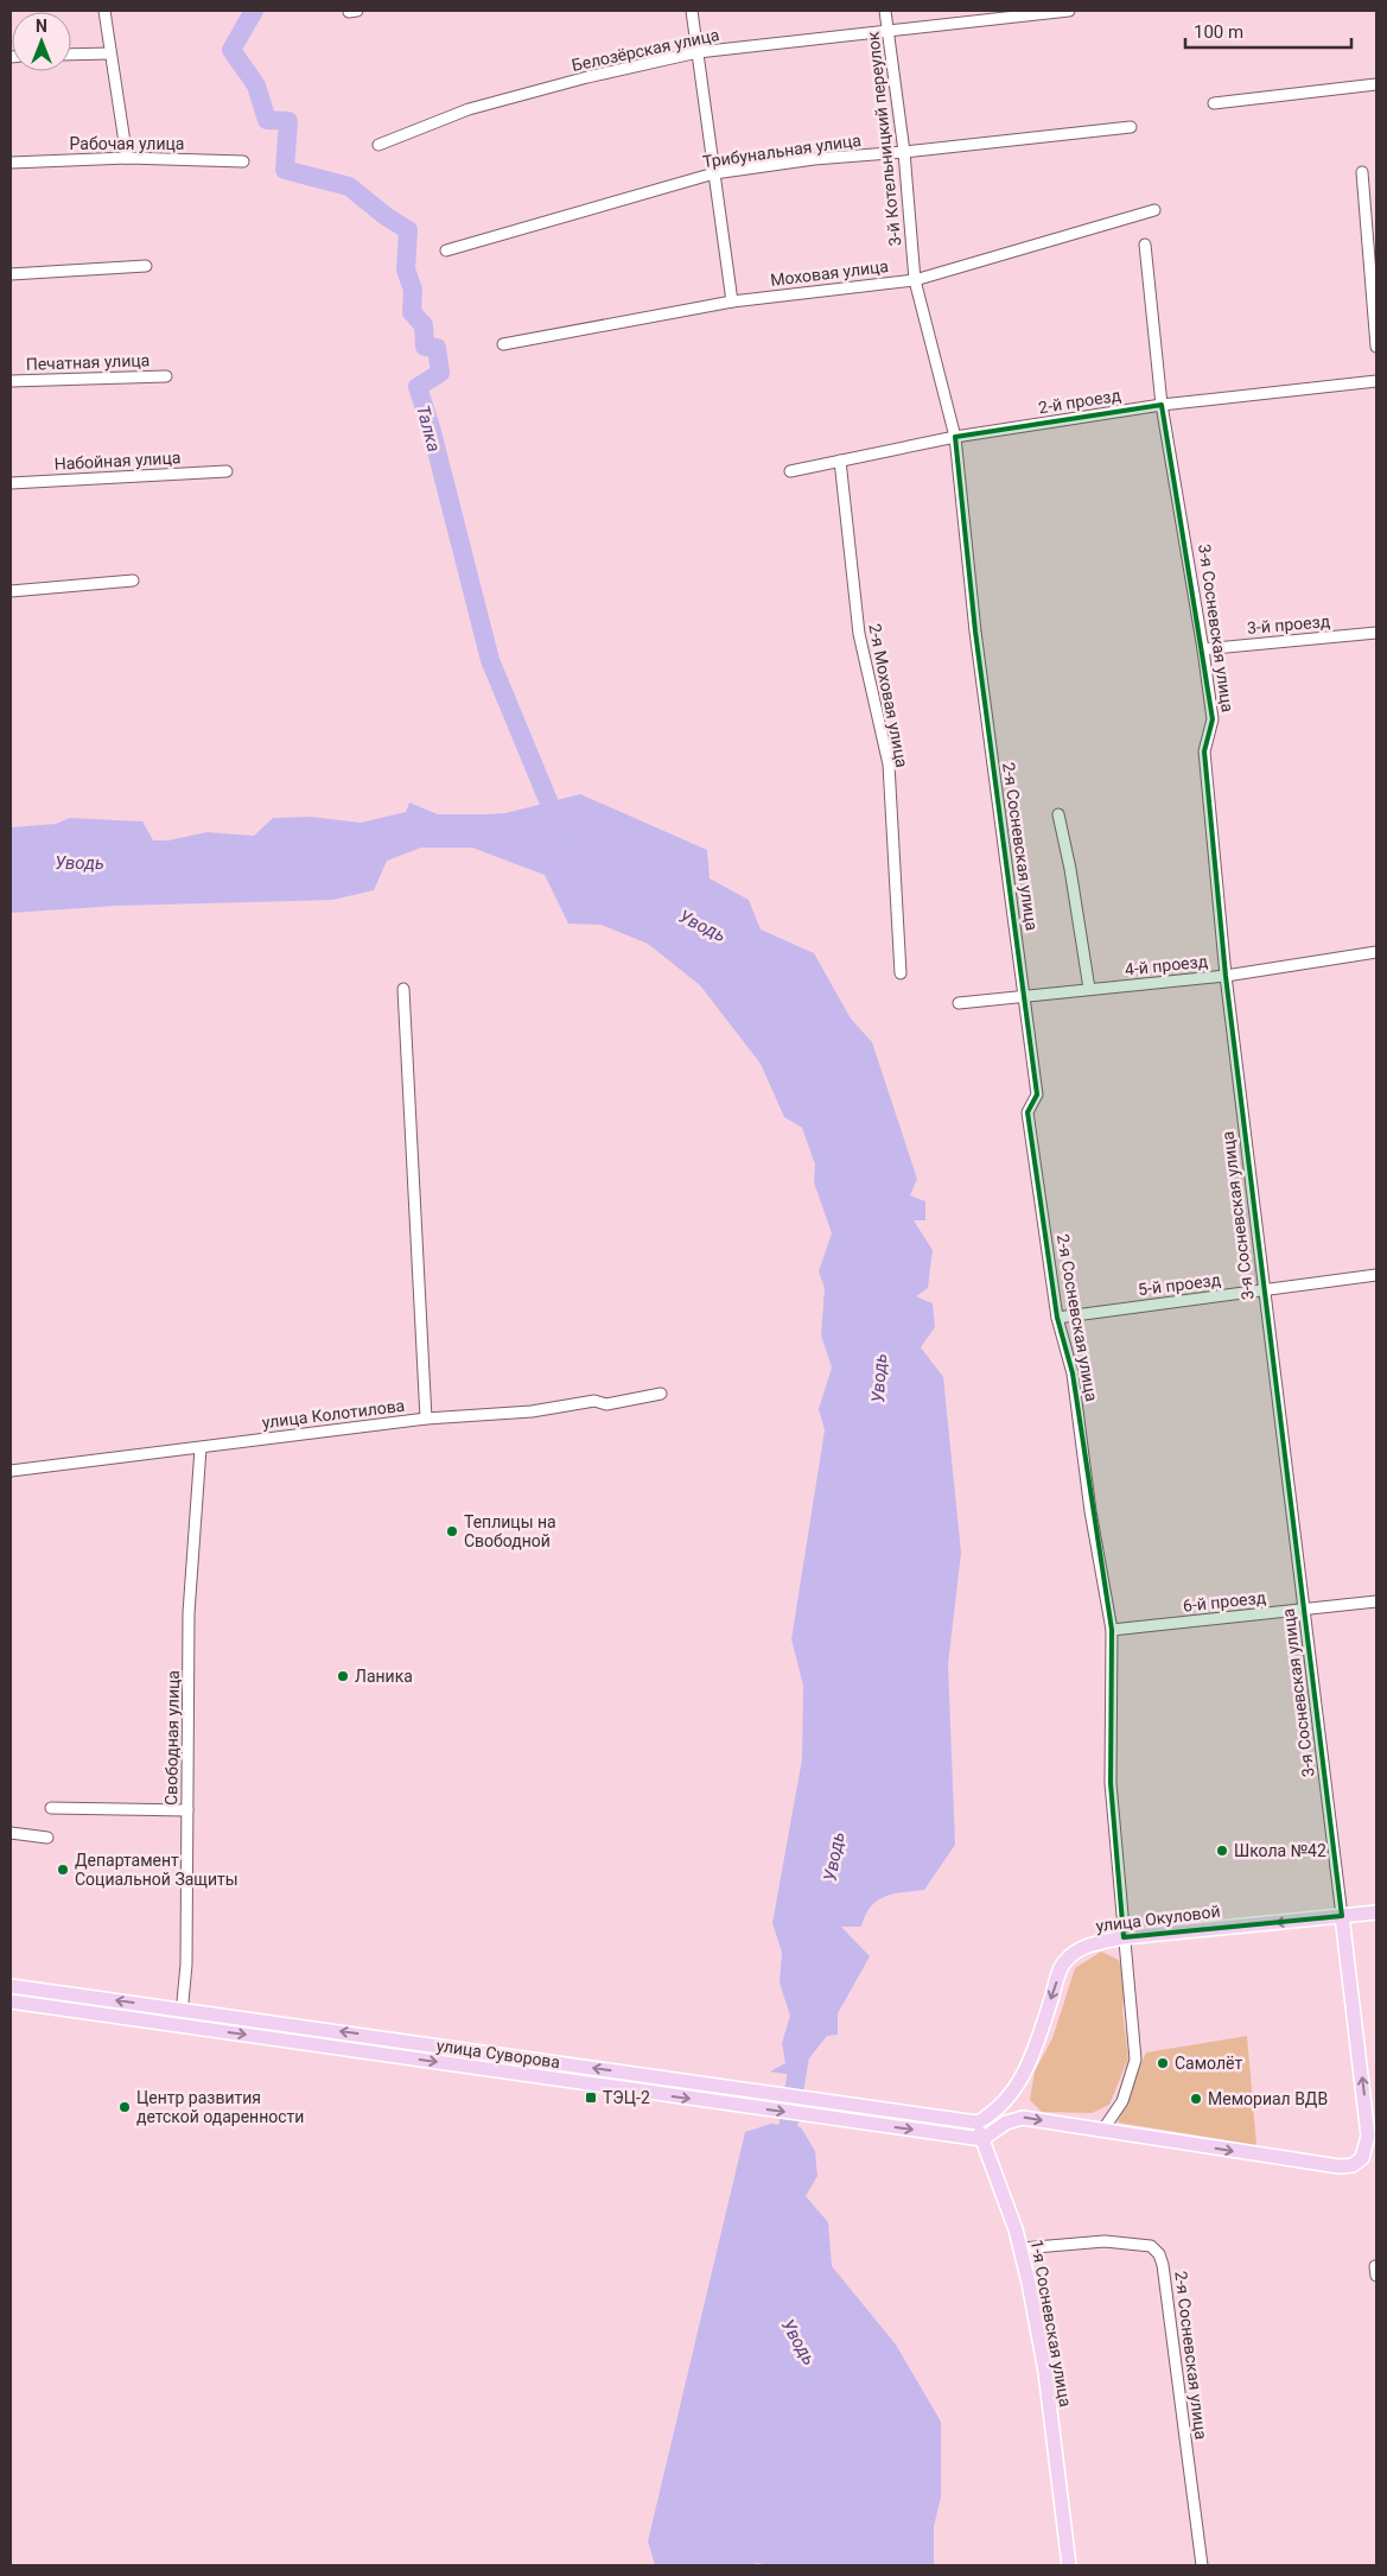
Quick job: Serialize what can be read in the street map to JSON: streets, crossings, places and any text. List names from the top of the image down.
{
  "streets": {
    "main road": [
      "3-я Сосневская улица",
      "улица Окуловой",
      "улица Суворова",
      "1-я Сосневская улица"
    ],
    "street": [
      "Белозёрская улица",
      "3-й Котельницкий переулок",
      "Рабочая улица",
      "Трибунальная улица",
      "Моховая улица",
      "Печатная улица",
      "2-й проезд",
      "Набойная улица",
      "3-й проезд",
      "2-я Моховая улица",
      "2-я Сосневская улица",
      "4-й проезд",
      "5-й проезд",
      "улица Колотилова",
      "6-й проезд",
      "Свободная улица"
    ]
  },
  "crossings": [
    ["Белозёрская улица", "3-й Котельницкий переулок"],
    ["3-й Котельницкий переулок", "Трибунальная улица"],
    ["3-й Котельницкий переулок", "Моховая улица"],
    ["3-й Котельницкий переулок", "2-й проезд"],
    ["3-й Котельницкий переулок", "2-я Сосневская улица"],
    ["2-й проезд", "3-я Сосневская улица"],
    ["2-й проезд", "2-я Моховая улица"],
    ["2-й проезд", "2-я Сосневская улица"],
    ["3-й проезд", "3-я Сосневская улица"],
    ["3-я Сосневская улица", "2-я Сосневская улица"],
    ["3-я Сосневская улица", "4-й проезд"],
    ["3-я Сосневская улица", "5-й проезд"],
    ["3-я Сосневская улица", "6-й проезд"],
    ["3-я Сосневская улица", "улица Окуловой"],
    ["2-я Сосневская улица", "4-й проезд"],
    ["2-я Сосневская улица", "5-й проезд"],
    ["2-я Сосневская улица", "6-й проезд"],
    ["2-я Сосневская улица", "улица Окуловой"],
    ["2-я Сосневская улица", "1-я Сосневская улица"],
    ["улица Колотилова", "Свободная улица"],
    ["Свободная улица", "улица Суворова"],
    ["улица Окуловой", "улица Суворова"],
    ["улица Окуловой", "1-я Сосневская улица"],
    ["улица Суворова", "1-я Сосневская улица"]
  ],
  "one_way": ["улица Окуловой"],
  "water": ["Талка", "Уводь"],
  "places": {
    "other": [
      "Теплицы на Свободной",
      "Ланика",
      "Школа №42",
      "Департамент Социальной Защиты",
      "Самолёт",
      "Мемориал ВДВ",
      "Центр развития детской одаренности"
    ],
    "transit": ["ТЭЦ-2"]
  },
  "scale_bar": "100 m",
  "north": "top"
}
